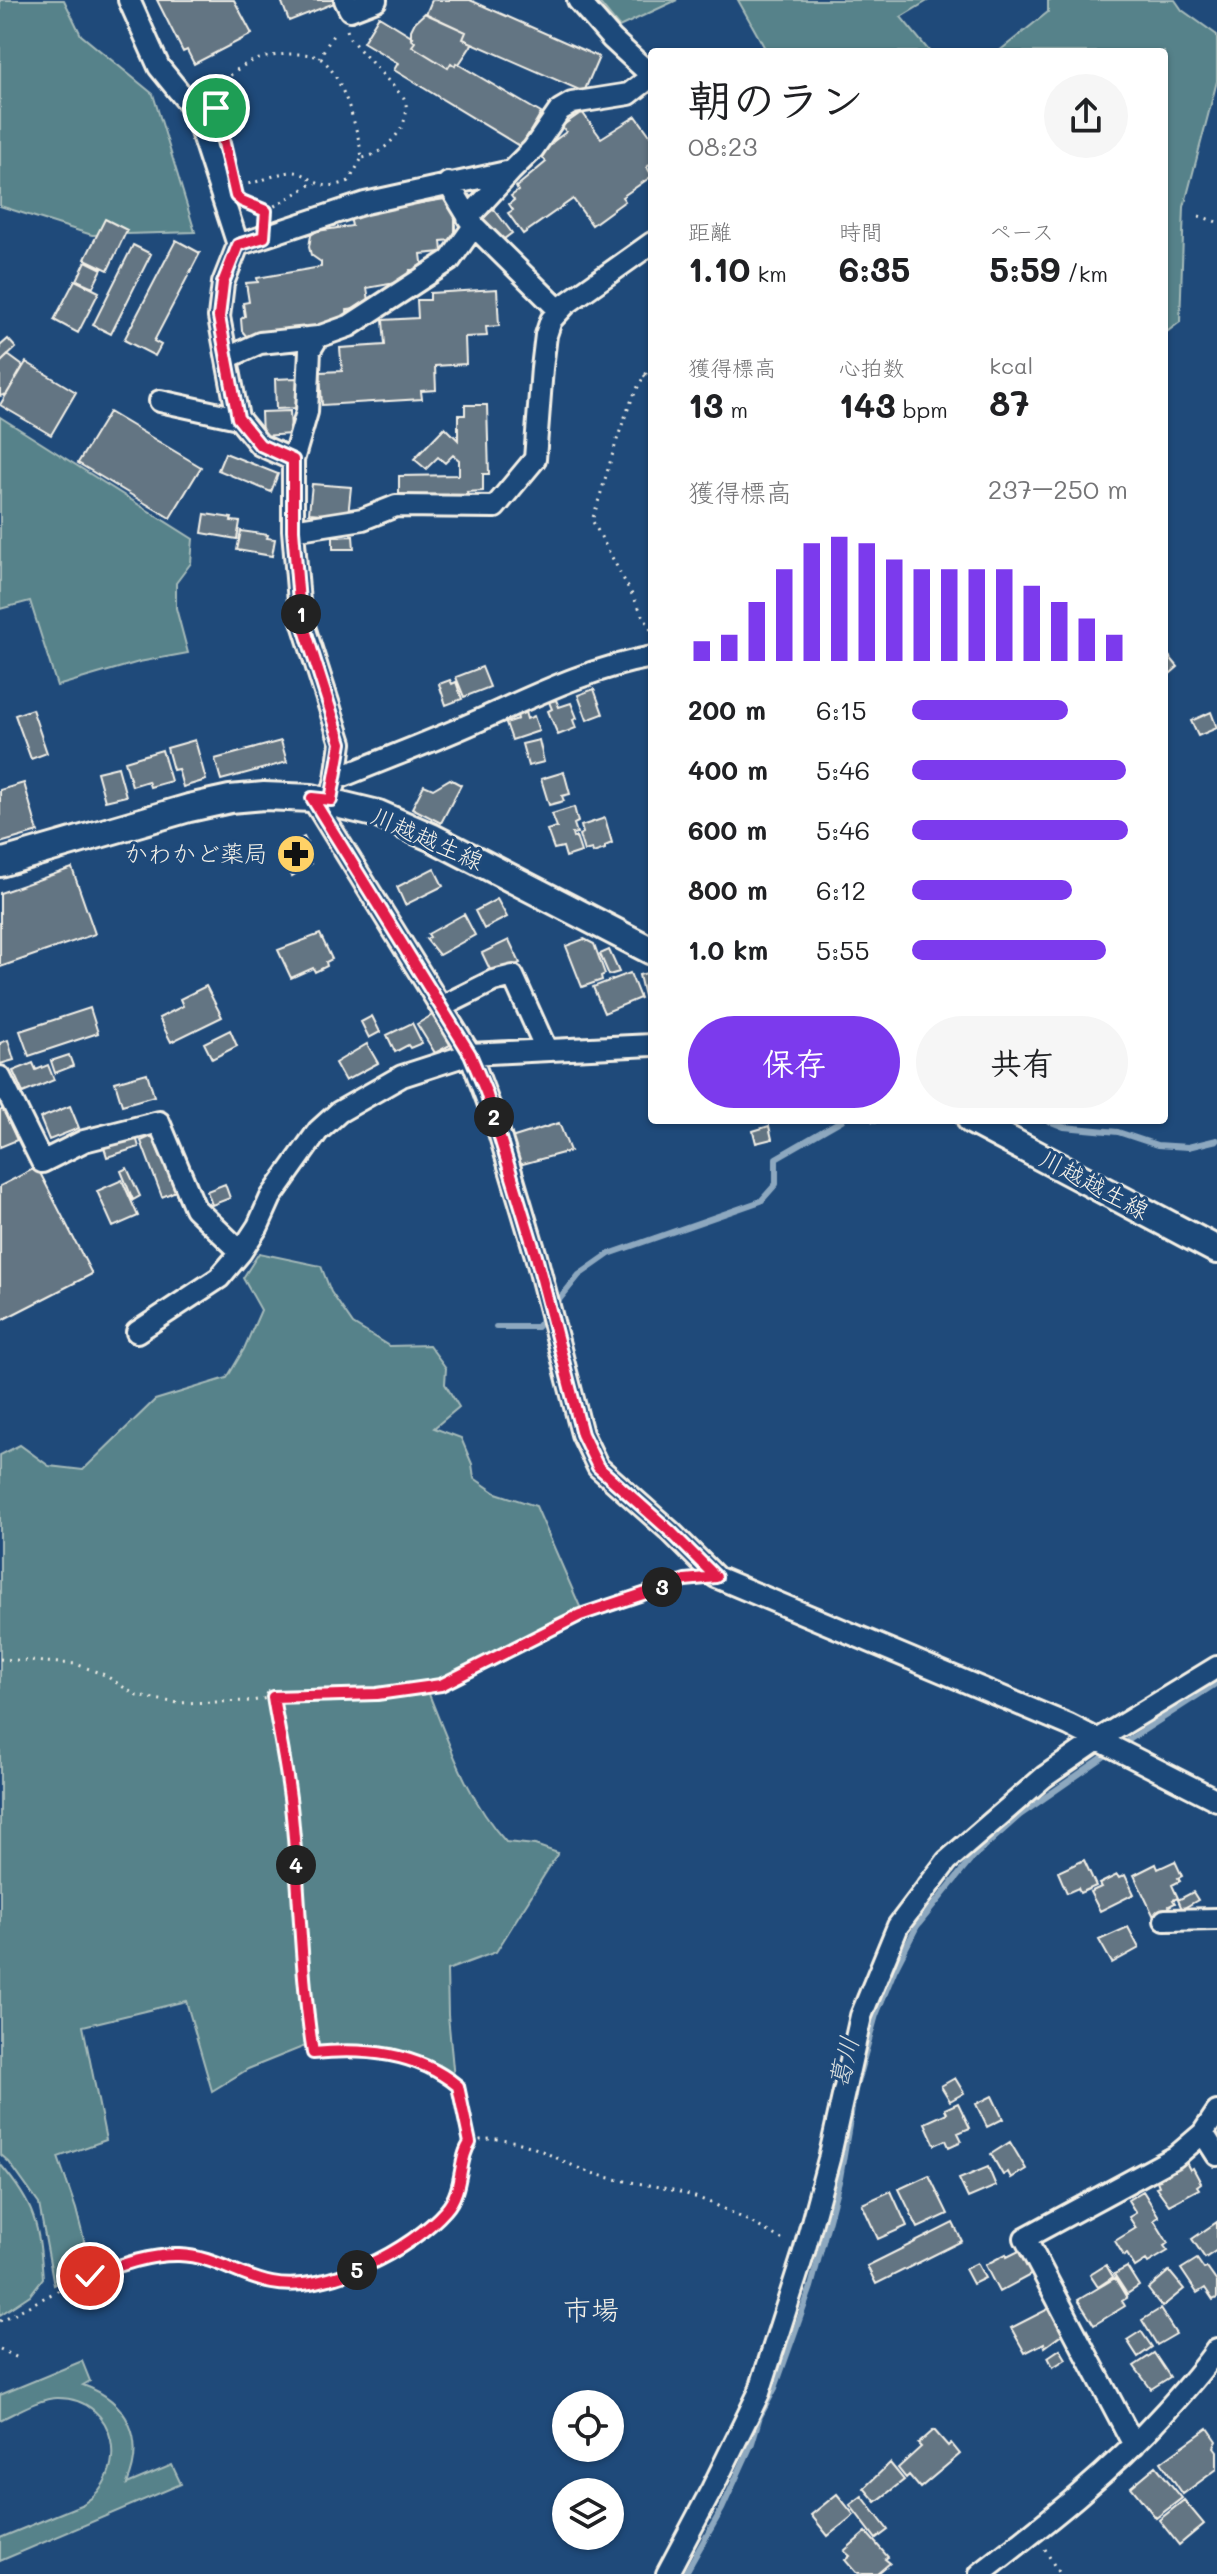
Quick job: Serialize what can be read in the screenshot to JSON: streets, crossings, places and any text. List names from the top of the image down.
{
  "streets": {
    "main road": ["川越越生線"]
  },
  "districts": ["市場"],
  "water": ["葛川"],
  "places": {
    "pharmacy": ["かわかど薬局"]
  },
  "page": {
    "heading": ["朝のラン", "08:23"],
    "stats": [
      ["距離", "1.10 km"],
      ["時間", "6:35"],
      ["ペース", "5:59 /km"],
      ["獲得標高", "13 m"],
      ["心拍数", "143 bpm"],
      ["kcal", "87"]
    ],
    "chart": ["獲得標高", "237–250 m"],
    "pins": [
      "1",
      "2",
      "3",
      "4",
      "5"
    ],
    "list": [
      {
        "name": "200 m",
        "note": "6:15"
      },
      {
        "name": "400 m",
        "note": "5:46"
      },
      {
        "name": "600 m",
        "note": "5:46"
      },
      {
        "name": "800 m",
        "note": "6:12"
      },
      {
        "name": "1.0 km",
        "note": "5:55"
      }
    ],
    "buttons": ["保存", "共有"]
  }
}
